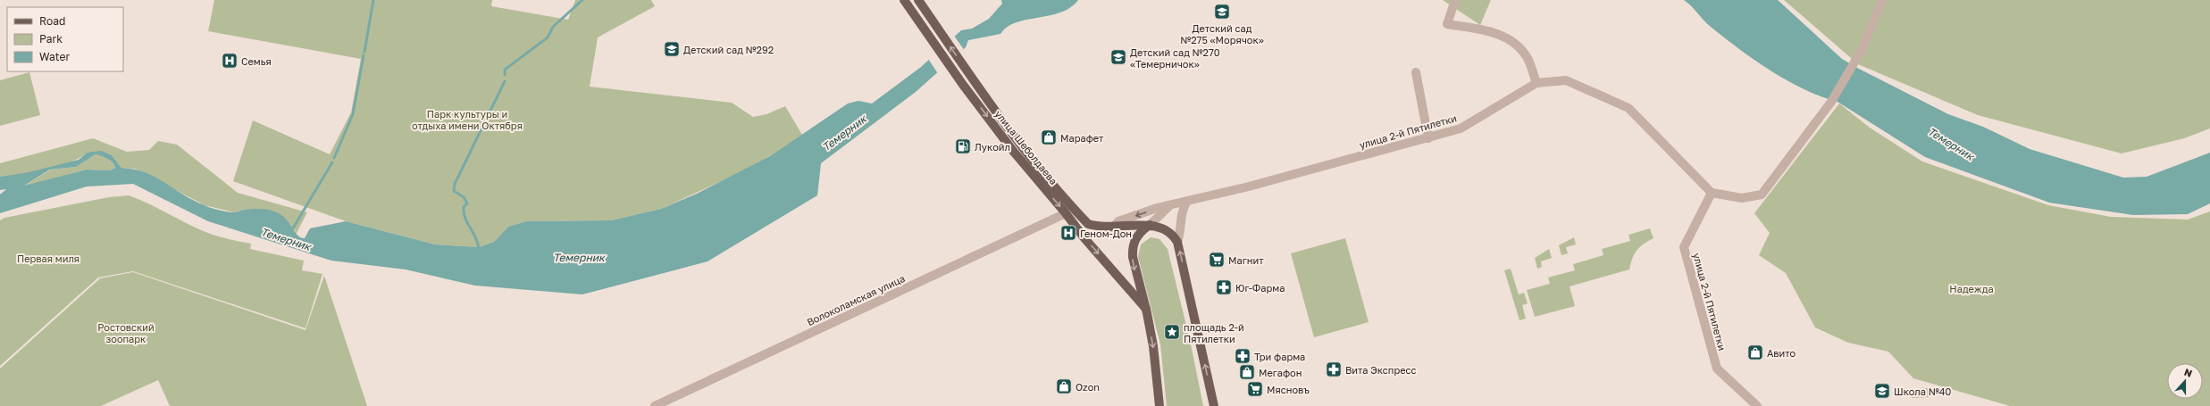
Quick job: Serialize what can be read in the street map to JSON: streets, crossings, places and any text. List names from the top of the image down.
{
  "streets": {
    "main road": ["улица Шеболдаева"],
    "street": ["улица 2-й Пятилетки", "Волоколамская улица"]
  },
  "crossings": [
    ["улица 2-й Пятилетки", "улица Шеболдаева"],
    ["улица Шеболдаева", "Волоколамская улица"]
  ],
  "water": ["Темерник"],
  "parks": [
    "Парк культуры и отдыха имени Октября",
    "Первая миля",
    "Надежда",
    "Ростовский зоопарк"
  ],
  "places": {
    "school or university": [
      "Детский сад №275 «Морячок»",
      "Детский сад №292",
      "Детский сад №270 «Темерничок»",
      "Школа №40"
    ],
    "hospital": ["Семья", "Геном-Дон"],
    "shop": [
      "Марафет",
      "Авито",
      "Мегафон",
      "Ozon"
    ],
    "fuel station": ["Лукойл"],
    "supermarket": ["Магнит", "Мясновъ"],
    "pharmacy": ["Юг-Фарма", "Три фарма", "Вита Экспресс"],
    "place": ["площадь 2-й Пятилетки"]
  },
  "legend": ["Road", "Park", "Water"],
  "north": "top"
}
